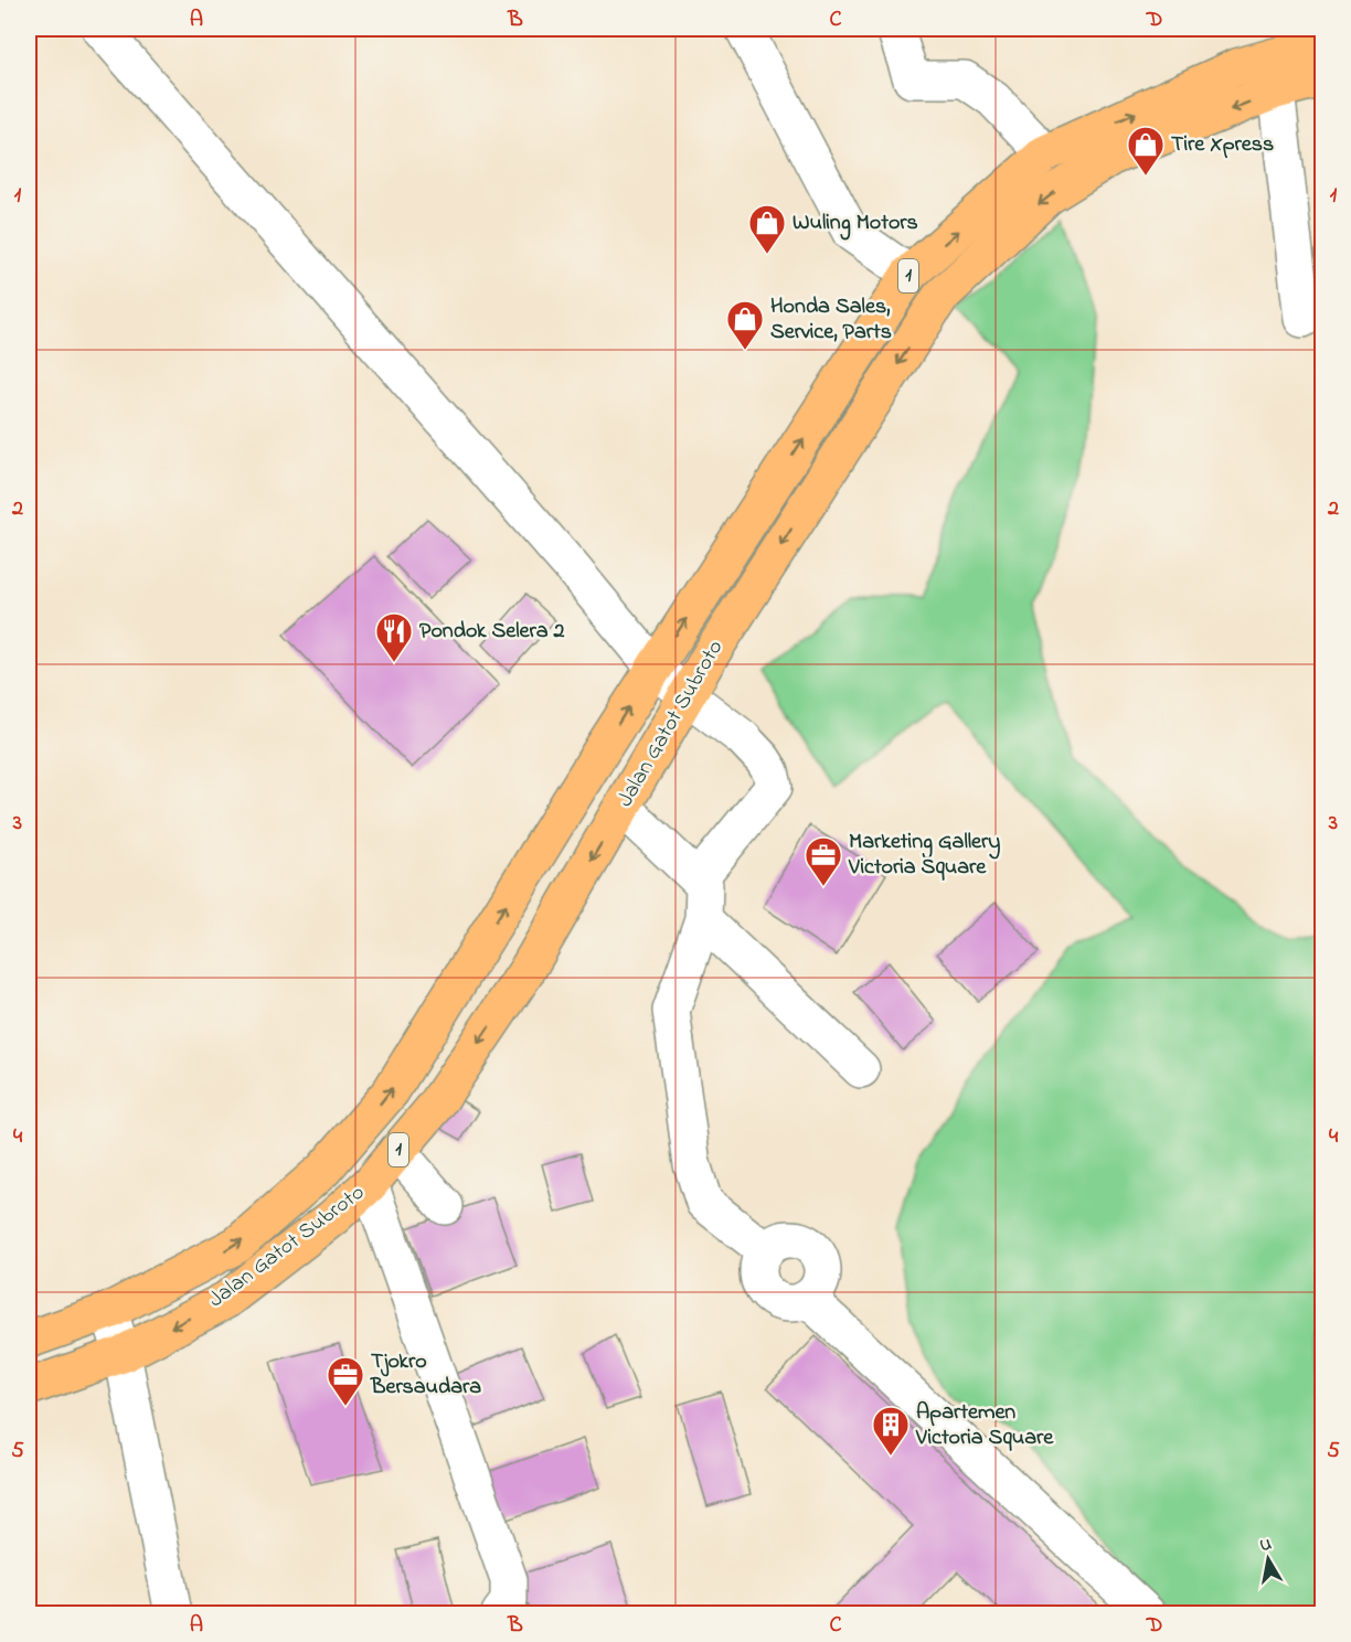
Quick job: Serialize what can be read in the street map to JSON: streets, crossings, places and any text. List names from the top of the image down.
{
  "streets": {
    "highway": ["1", "Jalan Gatot Subroto"]
  },
  "places": {
    "shop": ["Tire Xpress", "Wuling Motors", "Honda Sales, Service, Parts"],
    "restaurant": ["Pondok Selera 2"],
    "office": ["Marketing Gallery Victoria Square", "Tjokro Bersaudara"],
    "building": ["Apartemen Victoria Square"]
  },
  "north": "top",
  "grid": {
    "columns": [
      "A",
      "B",
      "C",
      "D"
    ],
    "rows": [
      "1",
      "2",
      "3",
      "4",
      "5"
    ]
  }
}
